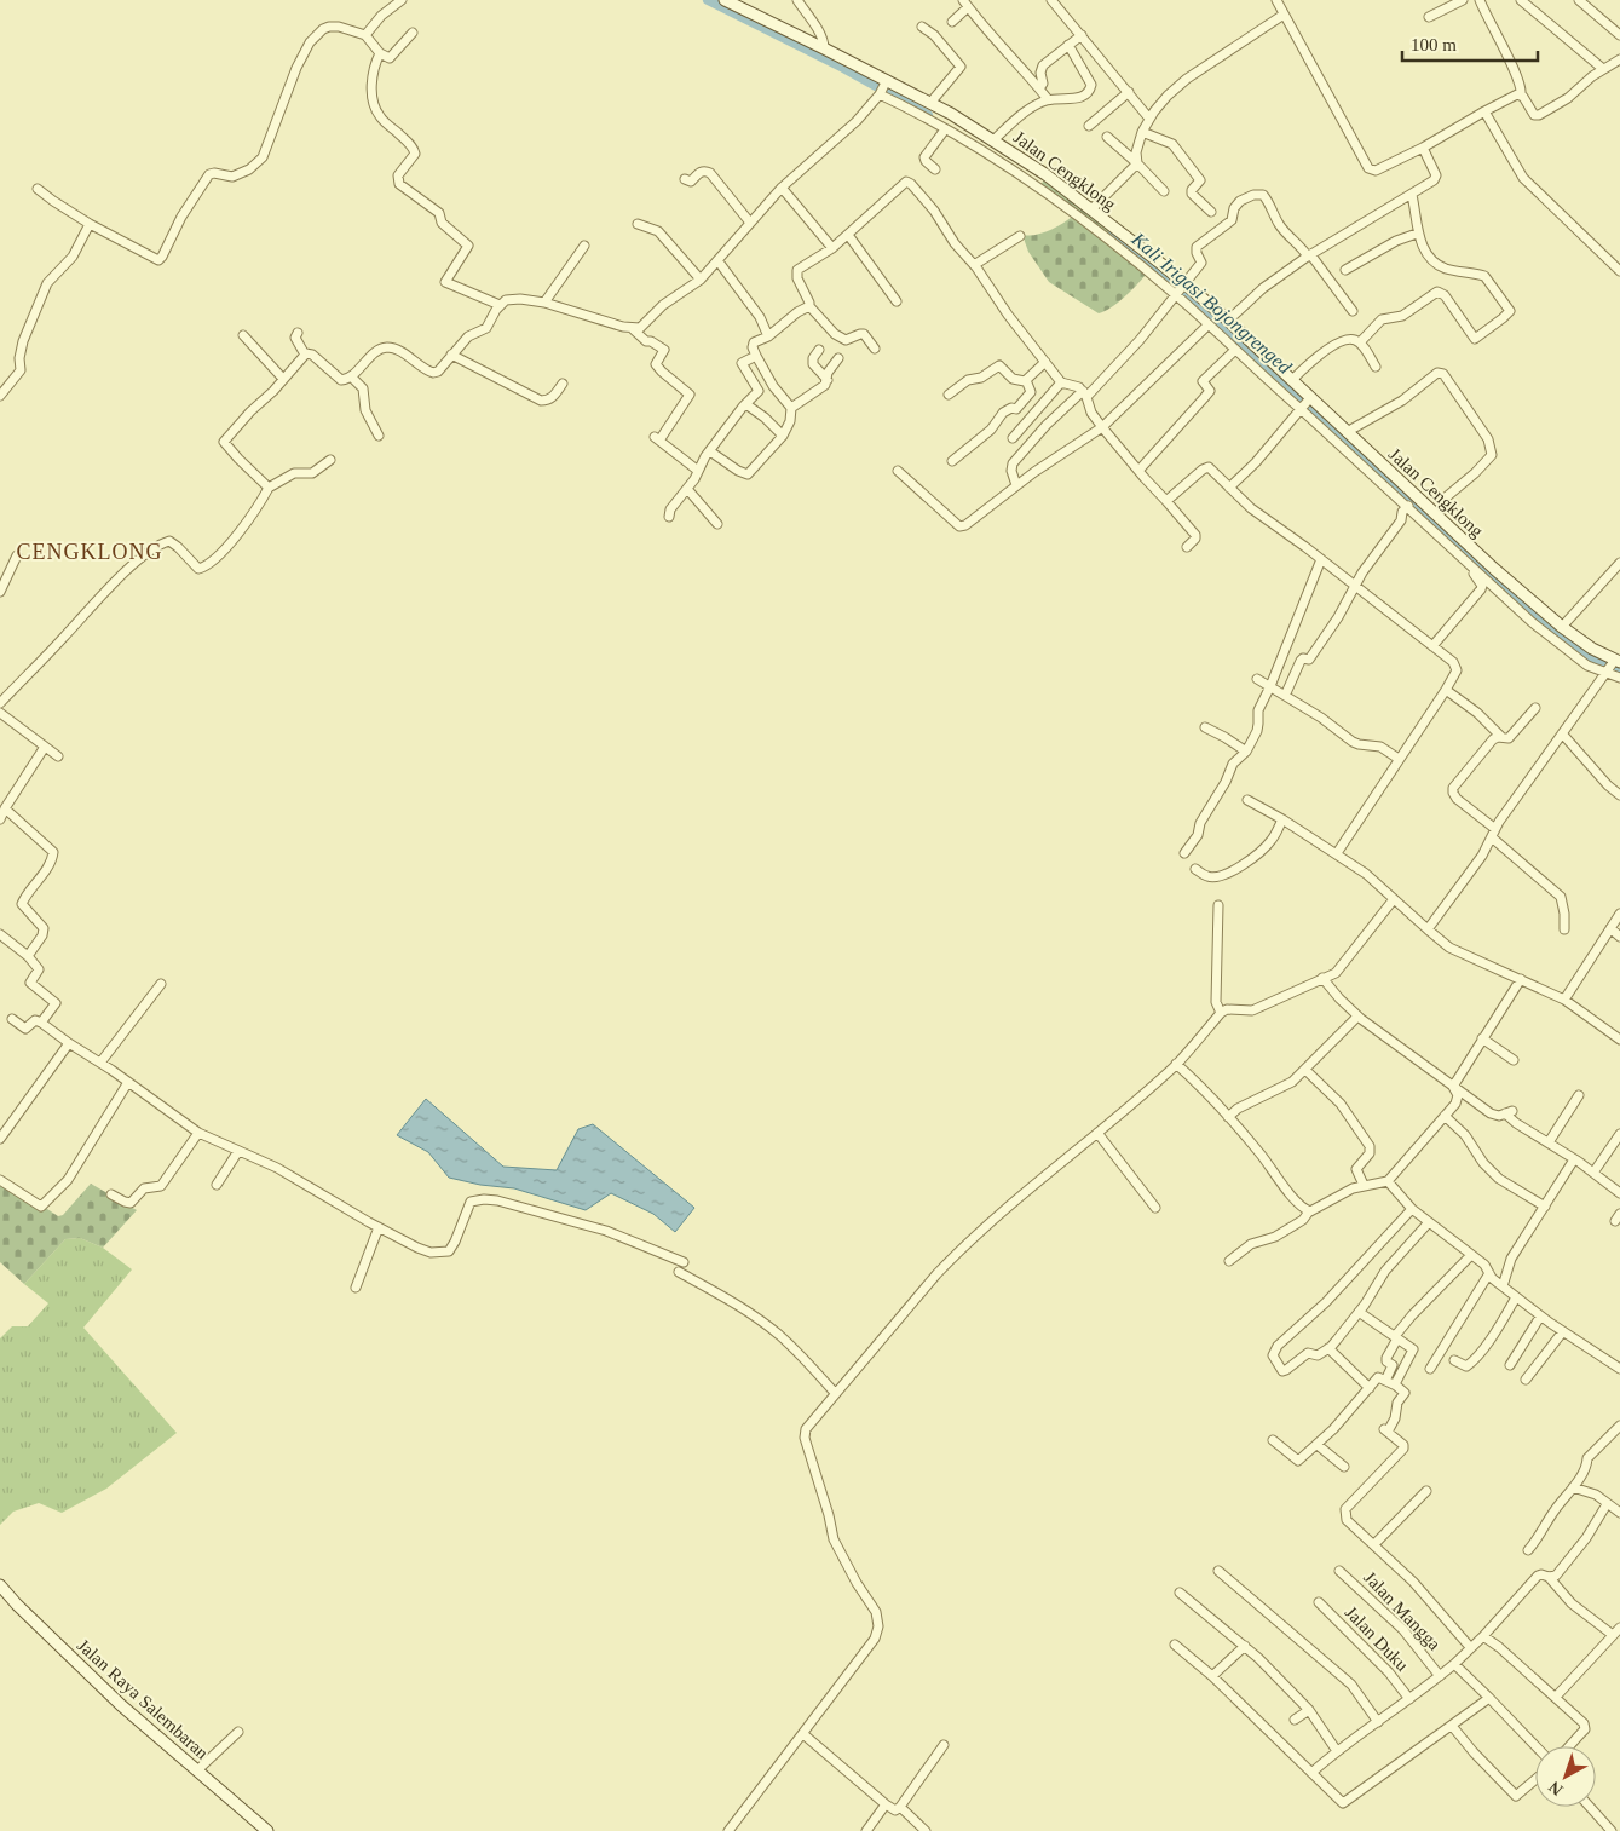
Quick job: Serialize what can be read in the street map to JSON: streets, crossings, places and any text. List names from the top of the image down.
{
  "streets": {
    "main road": ["Jalan Cengklong", "Jalan Raya Salembaran"],
    "street": ["Jalan Mangga", "Jalan Duku"]
  },
  "districts": ["CENGKLONG"],
  "water": ["Kali Irigasi Bojongrenged"],
  "scale_bar": "100 m",
  "north": "bottom left"
}
